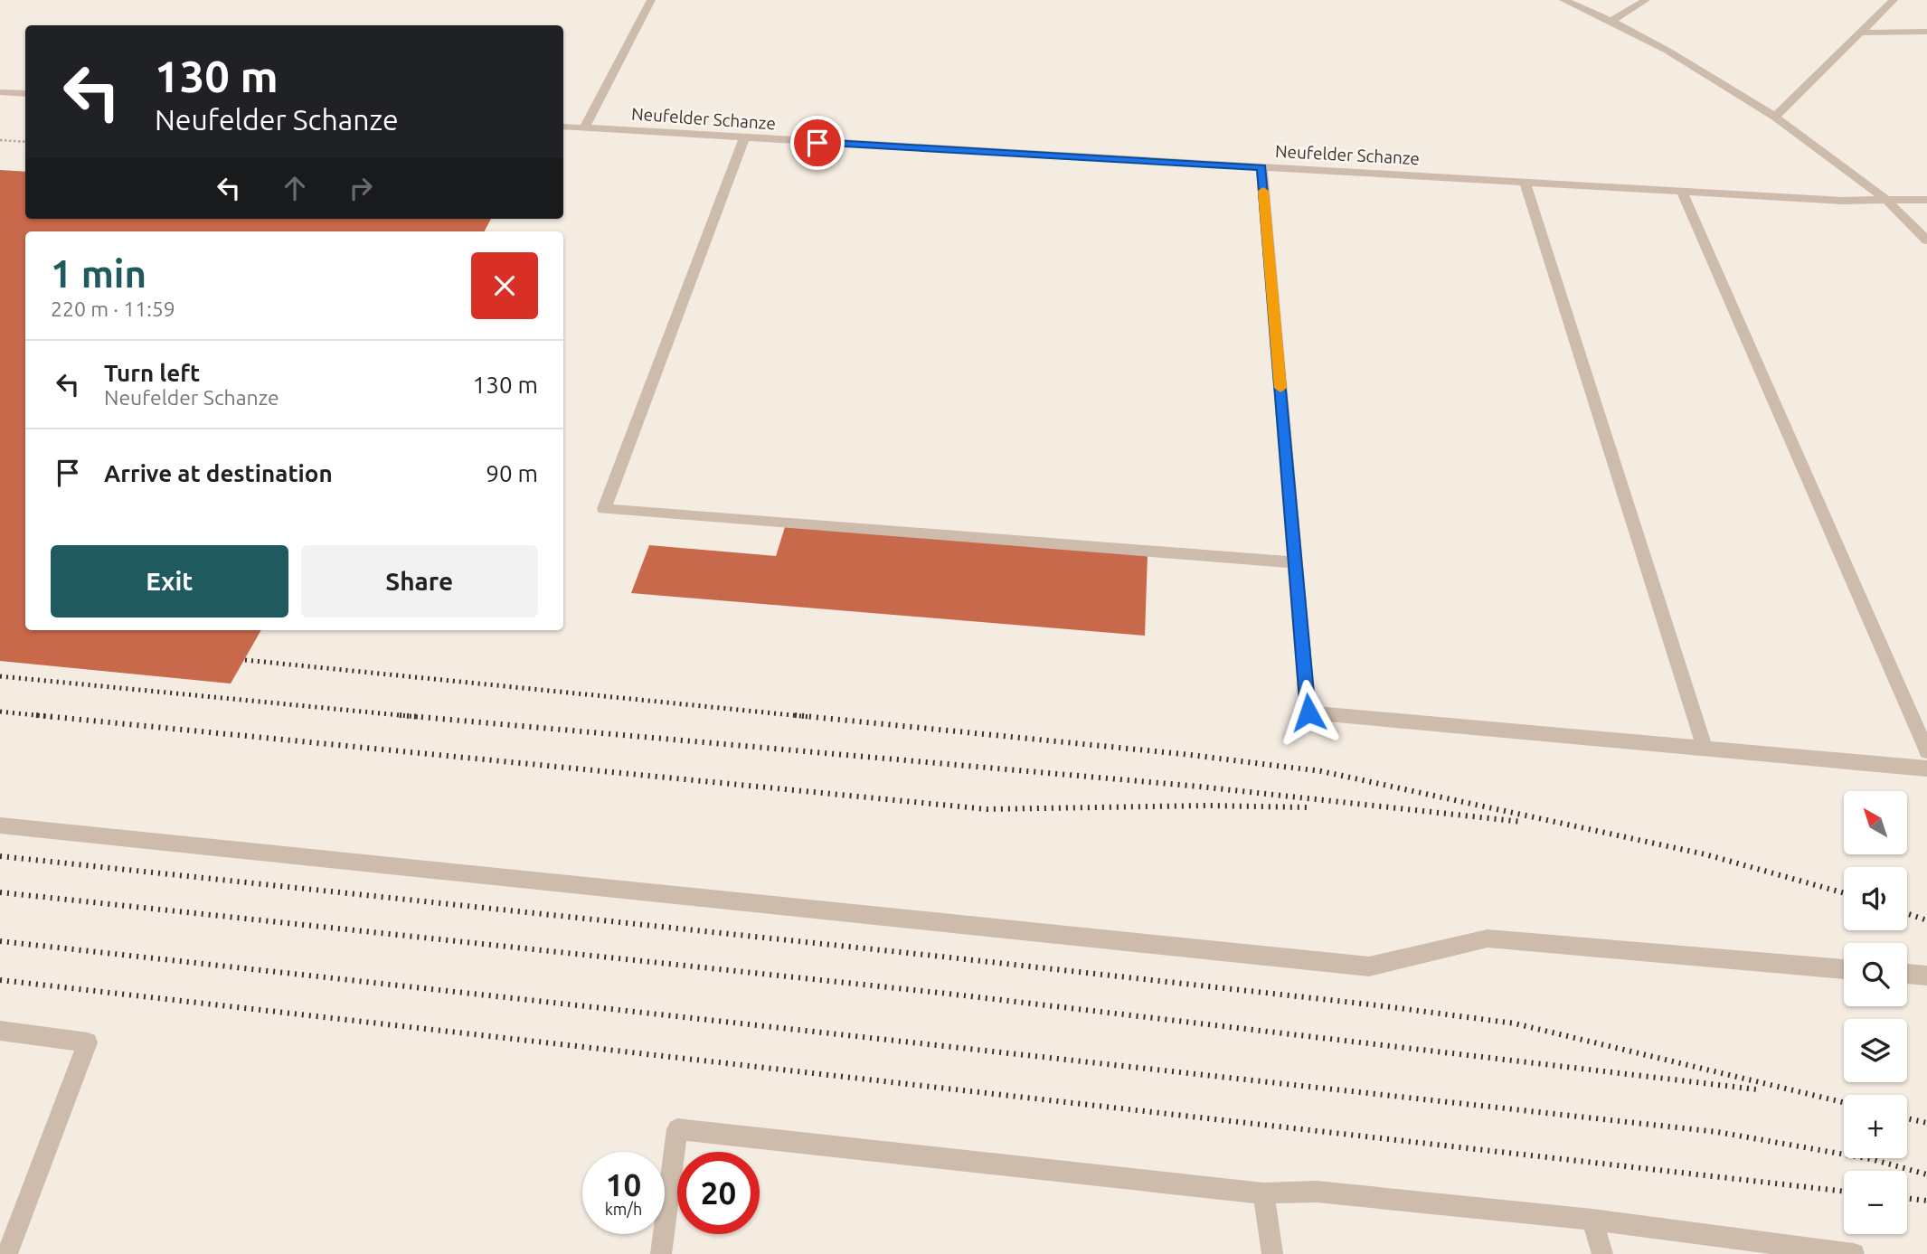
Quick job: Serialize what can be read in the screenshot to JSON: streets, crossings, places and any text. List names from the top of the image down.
{
  "streets": {
    "lane": ["Neufelder Schanze"]
  },
  "north": "top left",
  "page": {
    "turn": ["130 m", "Neufelder Schanze"],
    "heading": ["1 min", "220 m · 11:59"],
    "list": [
      {
        "name": "Turn left",
        "note": "Neufelder Schanze",
        "value": "130 m"
      },
      {
        "name": "Arrive at destination",
        "value": "90 m"
      }
    ],
    "buttons": ["Exit", "Share"],
    "map_buttons": ["+", "−"],
    "speed": "10 km/h",
    "limit": "20"
  }
}
